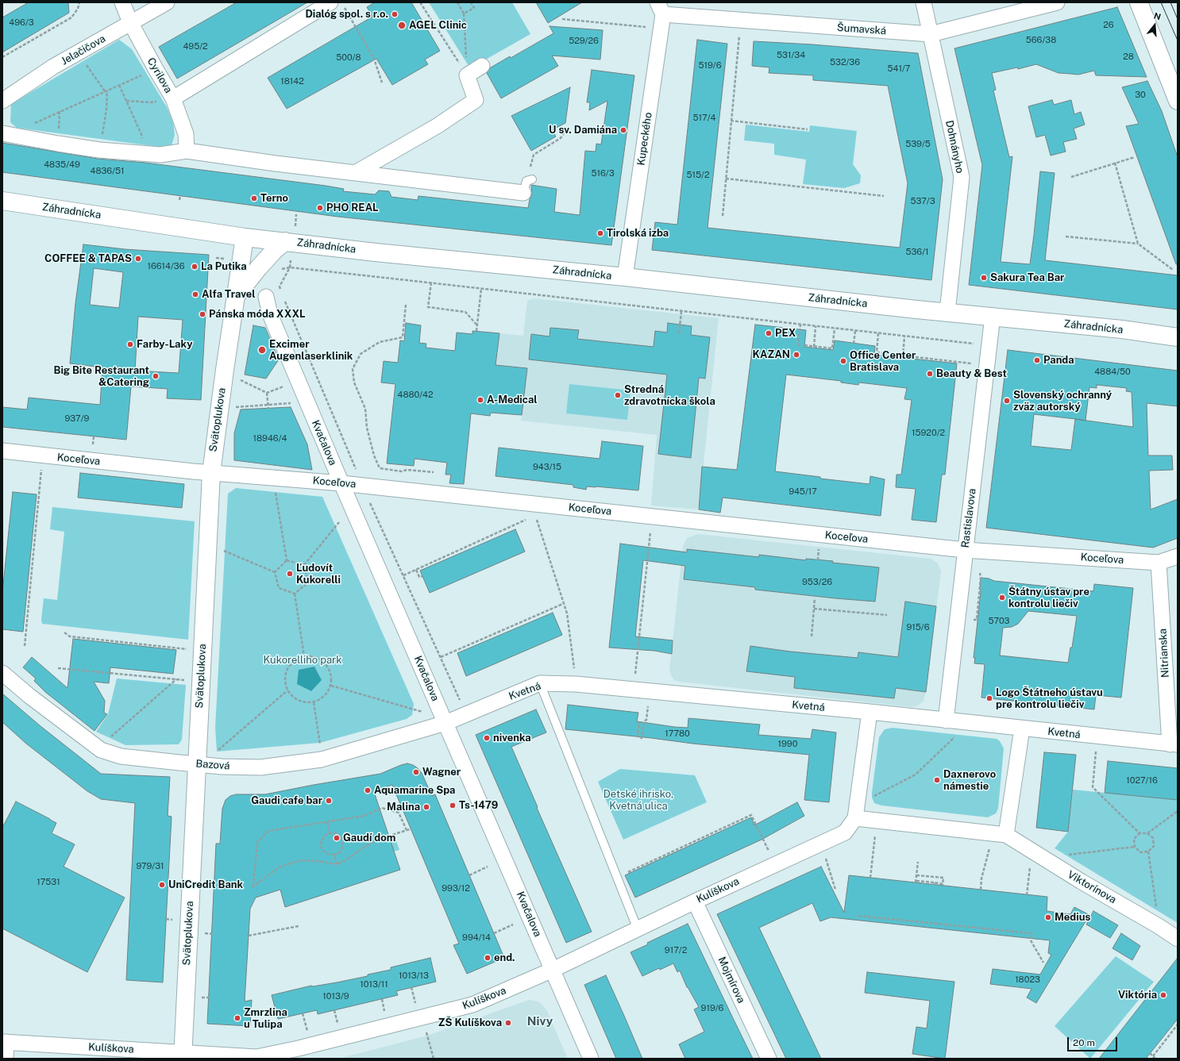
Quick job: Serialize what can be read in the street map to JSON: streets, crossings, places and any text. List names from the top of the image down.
{
  "streets": {
    "street": [
      "Šumavská",
      "Jelačičova",
      "Cyrilova",
      "Kupeckého",
      "Dohnányho",
      "Záhradnícka",
      "Svätoplukova",
      "Kvačalova",
      "Koceľova",
      "Rastislavova",
      "Nitrianska",
      "Kvetná",
      "Bazová",
      "Viktorínova",
      "Kulíškova",
      "Mojmírova"
    ]
  },
  "crossings": [
    ["Šumavská", "Kupeckého"],
    ["Šumavská", "Dohnányho"],
    ["Jelačičova", "Cyrilova"],
    ["Kupeckého", "Záhradnícka"],
    ["Dohnányho", "Záhradnícka"],
    ["Záhradnícka", "Svätoplukova"],
    ["Záhradnícka", "Rastislavova"],
    ["Svätoplukova", "Koceľova"],
    ["Svätoplukova", "Bazová"],
    ["Svätoplukova", "Kulíškova"],
    ["Kvačalova", "Koceľova"],
    ["Kvačalova", "Kvetná"],
    ["Kvačalova", "Bazová"],
    ["Kvačalova", "Kulíškova"],
    ["Koceľova", "Rastislavova"],
    ["Koceľova", "Nitrianska"],
    ["Rastislavova", "Kvetná"],
    ["Nitrianska", "Kvetná"],
    ["Kvetná", "Bazová"],
    ["Kulíškova", "Mojmírova"]
  ],
  "districts": ["Nivy"],
  "parks": ["Kukorelliho park", "Detské ihrisko, Kvetná ulica"],
  "places": [
    "Dialóg spol. s r.o.",
    "AGEL Clinic",
    "U sv. Damiána",
    "Terno",
    "PHO REAL",
    "Tirolská izba",
    "COFFEE & TAPAS",
    "La Putika",
    "Sakura Tea Bar",
    "Alfa Travel",
    "Pánska móda XXXL",
    "PEX",
    "Farby-Laky",
    "Excimer Augenlaserklinik",
    "KAZAN",
    "Panda",
    "Office Center Bratislava",
    "Beauty & Best",
    "Big Bite Restaurant &Catering",
    "Stredná zdravotnícka škola",
    "A-Medical",
    "Slovenský ochranný zväz autorský",
    "Ľudovít Kukorelli",
    "Štátny ústav pre kontrolu liečiv",
    "Logo Štátneho ústavu pre kontrolu liečiv",
    "nivenka",
    "Wagner",
    "Daxnerovo námestie",
    "Aquamarine Spa",
    "Gaudi cafe bar",
    "Ts-1479",
    "Malina",
    "Gaudí dom",
    "UniCredit Bank",
    "Medius",
    "end.",
    "Viktória",
    "Zmrzlina u Tulipa",
    "ZŠ Kulíškova"
  ],
  "house_numbers": [
    "496/3",
    "26",
    "566/38",
    "529/26",
    "495/2",
    "531/34",
    "28",
    "500/8",
    "532/36",
    "519/6",
    "541/7",
    "18142",
    "30",
    "517/4",
    "539/5",
    "4835/49",
    "4836/51",
    "516/3",
    "515/2",
    "537/3",
    "536/1",
    "16614/36",
    "4884/50",
    "4880/42",
    "937/9",
    "15920/2",
    "18946/4",
    "943/15",
    "945/17",
    "953/26",
    "5703",
    "915/6",
    "17780",
    "1990",
    "1027/16",
    "979/31",
    "17531",
    "993/12",
    "994/14",
    "917/2",
    "1013/13",
    "18023",
    "1013/11",
    "1013/9",
    "919/6"
  ],
  "scale_bar": "20 m",
  "north": "top"
}
